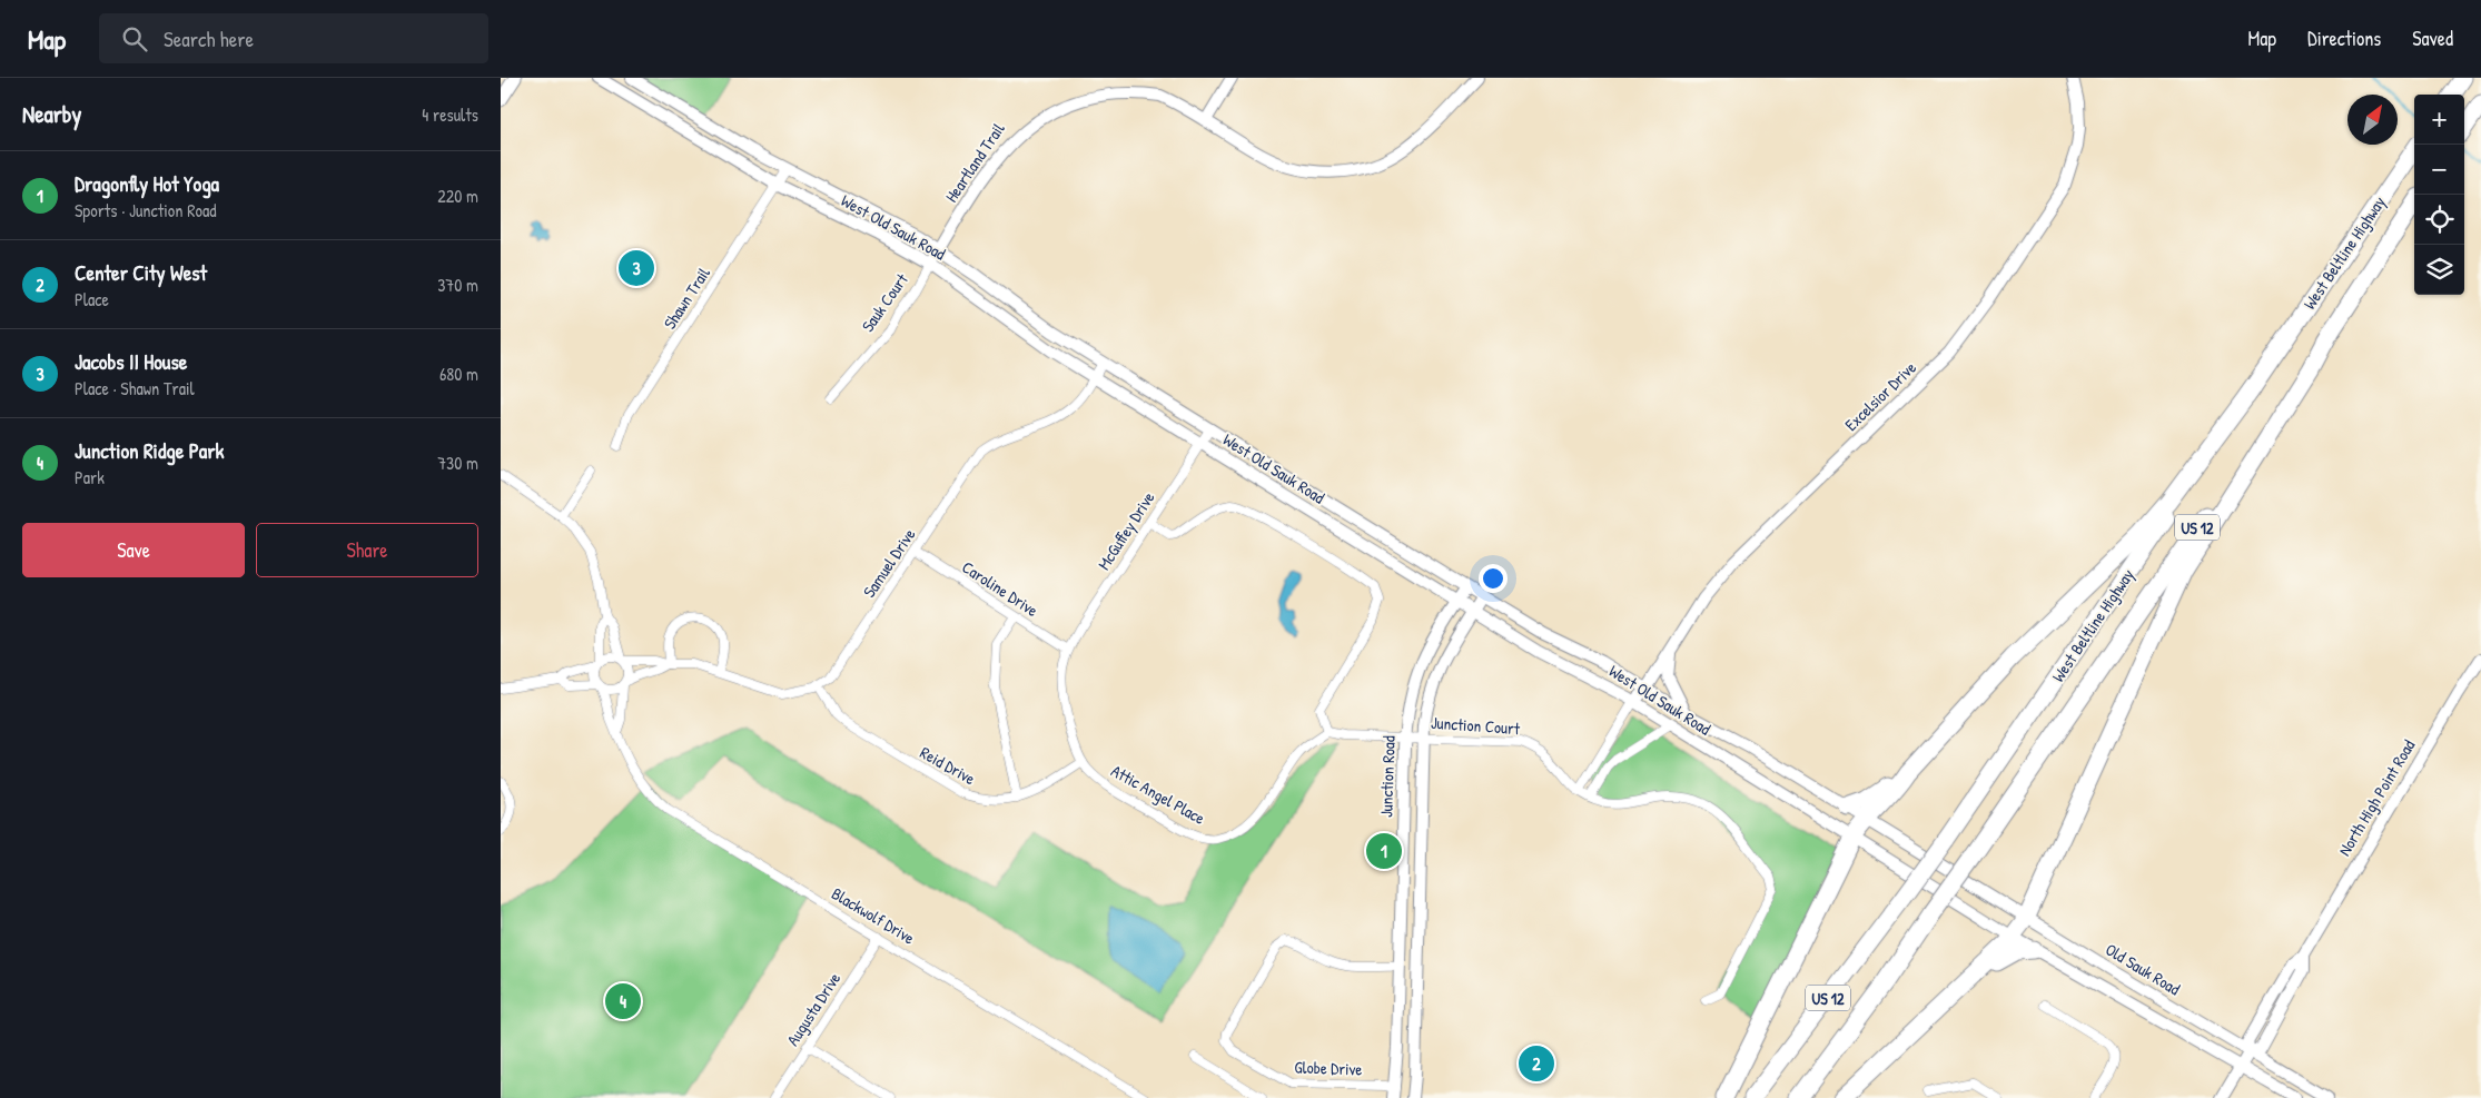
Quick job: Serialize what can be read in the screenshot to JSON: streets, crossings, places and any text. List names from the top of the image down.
{
  "streets": {
    "highway": ["West Beltline Highway", "US 12"],
    "street": [
      "Heartland Trail",
      "West Old Sauk Road",
      "Shawn Trail",
      "Sauk Court",
      "Excelsior Drive",
      "McGuffey Drive",
      "Samuel Drive",
      "Caroline Drive",
      "Junction Court",
      "Reid Drive",
      "Junction Road",
      "Attic Angel Place",
      "North High Point Road",
      "Blackwolf Drive",
      "Old Sauk Road",
      "Augusta Drive",
      "Globe Drive"
    ]
  },
  "crossings": [
    ["Heartland Trail", "West Old Sauk Road"],
    ["Heartland Trail", "Sauk Court"],
    ["West Old Sauk Road", "Shawn Trail"],
    ["West Old Sauk Road", "Sauk Court"],
    ["West Old Sauk Road", "Excelsior Drive"],
    ["West Old Sauk Road", "McGuffey Drive"],
    ["West Old Sauk Road", "Samuel Drive"],
    ["West Old Sauk Road", "Junction Road"],
    ["West Old Sauk Road", "Old Sauk Road"],
    ["McGuffey Drive", "Caroline Drive"],
    ["McGuffey Drive", "Attic Angel Place"],
    ["Samuel Drive", "Caroline Drive"],
    ["Samuel Drive", "Reid Drive"],
    ["Samuel Drive", "Blackwolf Drive"],
    ["Caroline Drive", "Attic Angel Place"],
    ["Junction Court", "Junction Road"],
    ["Reid Drive", "Attic Angel Place"],
    ["Junction Road", "Globe Drive"],
    ["North High Point Road", "Old Sauk Road"],
    ["Blackwolf Drive", "Augusta Drive"]
  ],
  "north": "top right",
  "page": {
    "header": "Map",
    "search": "Search here",
    "nav": ["Map", "Directions", "Saved"],
    "heading": ["Nearby", "4 results"],
    "map_buttons": ["+", "−"],
    "list": [
      {
        "mark": "1",
        "name": "Dragonfly Hot Yoga",
        "note": "Sports · Junction Road",
        "value": "220 m"
      },
      {
        "mark": "2",
        "name": "Center City West",
        "note": "Place",
        "value": "370 m"
      },
      {
        "mark": "3",
        "name": "Jacobs II House",
        "note": "Place · Shawn Trail",
        "value": "680 m"
      },
      {
        "mark": "4",
        "name": "Junction Ridge Park",
        "note": "Park",
        "value": "730 m"
      }
    ],
    "pins": [
      "3",
      "1",
      "4",
      "2"
    ],
    "buttons": ["Save", "Share"]
  }
}
